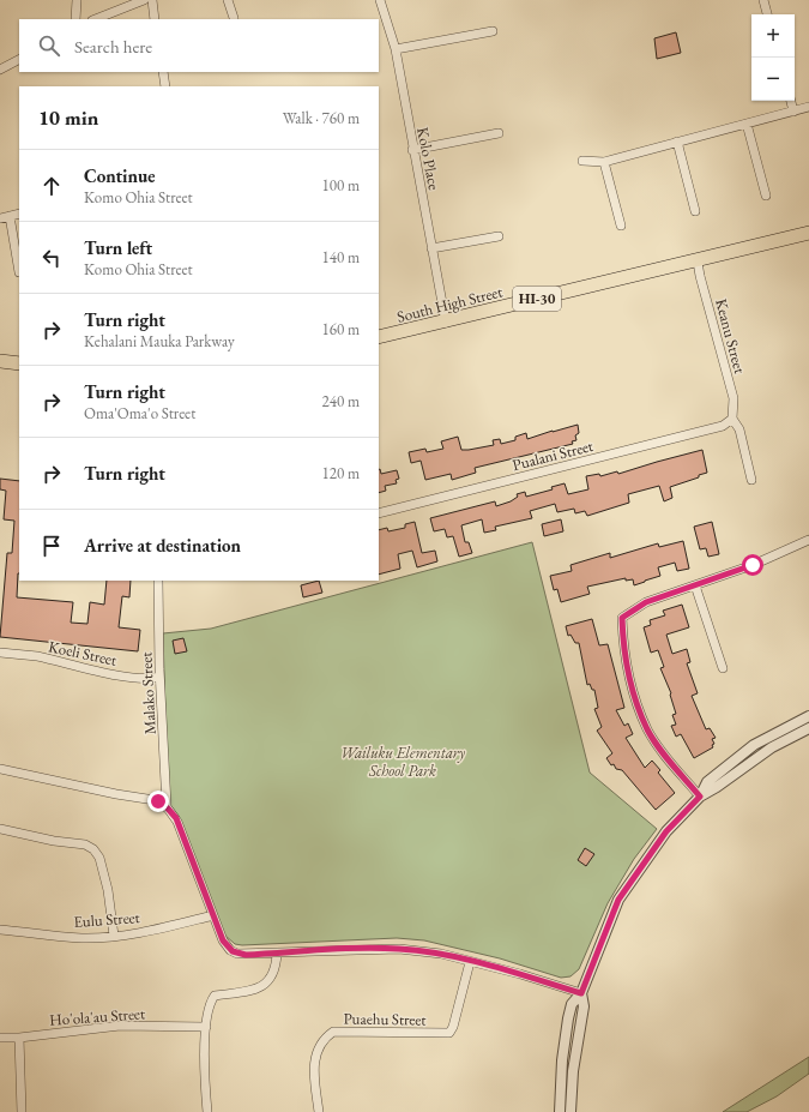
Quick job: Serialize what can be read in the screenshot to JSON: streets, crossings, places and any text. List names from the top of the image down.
{
  "streets": {
    "main road": ["HI-30", "South High Street"],
    "street": [
      "Kolo Place",
      "Keanu Street",
      "Pualani Street",
      "Koeli Street",
      "Malako Street",
      "Eulu Street",
      "Ho'ola'au Street",
      "Puaehu Street"
    ]
  },
  "crossings": [
    ["Kolo Place", "South High Street"],
    ["HI-30", "South High Street"],
    ["HI-30", "Keanu Street"],
    ["South High Street", "Keanu Street"],
    ["Keanu Street", "Pualani Street"],
    ["Koeli Street", "Malako Street"]
  ],
  "parks": ["Wailuku Elementary School Park"],
  "page": {
    "map_buttons": ["+", "−"],
    "search": "Search here",
    "heading": ["10 min", "Walk · 760 m"],
    "list": [
      ["Continue", "Komo Ohia Street", "100 m"],
      ["Turn left", "Komo Ohia Street", "140 m"],
      ["Turn right", "Kehalani Mauka Parkway", "160 m"],
      ["Turn right", "Oma'Oma'o Street", "240 m"],
      ["Turn right", "120 m"],
      "Arrive at destination"
    ]
  }
}
